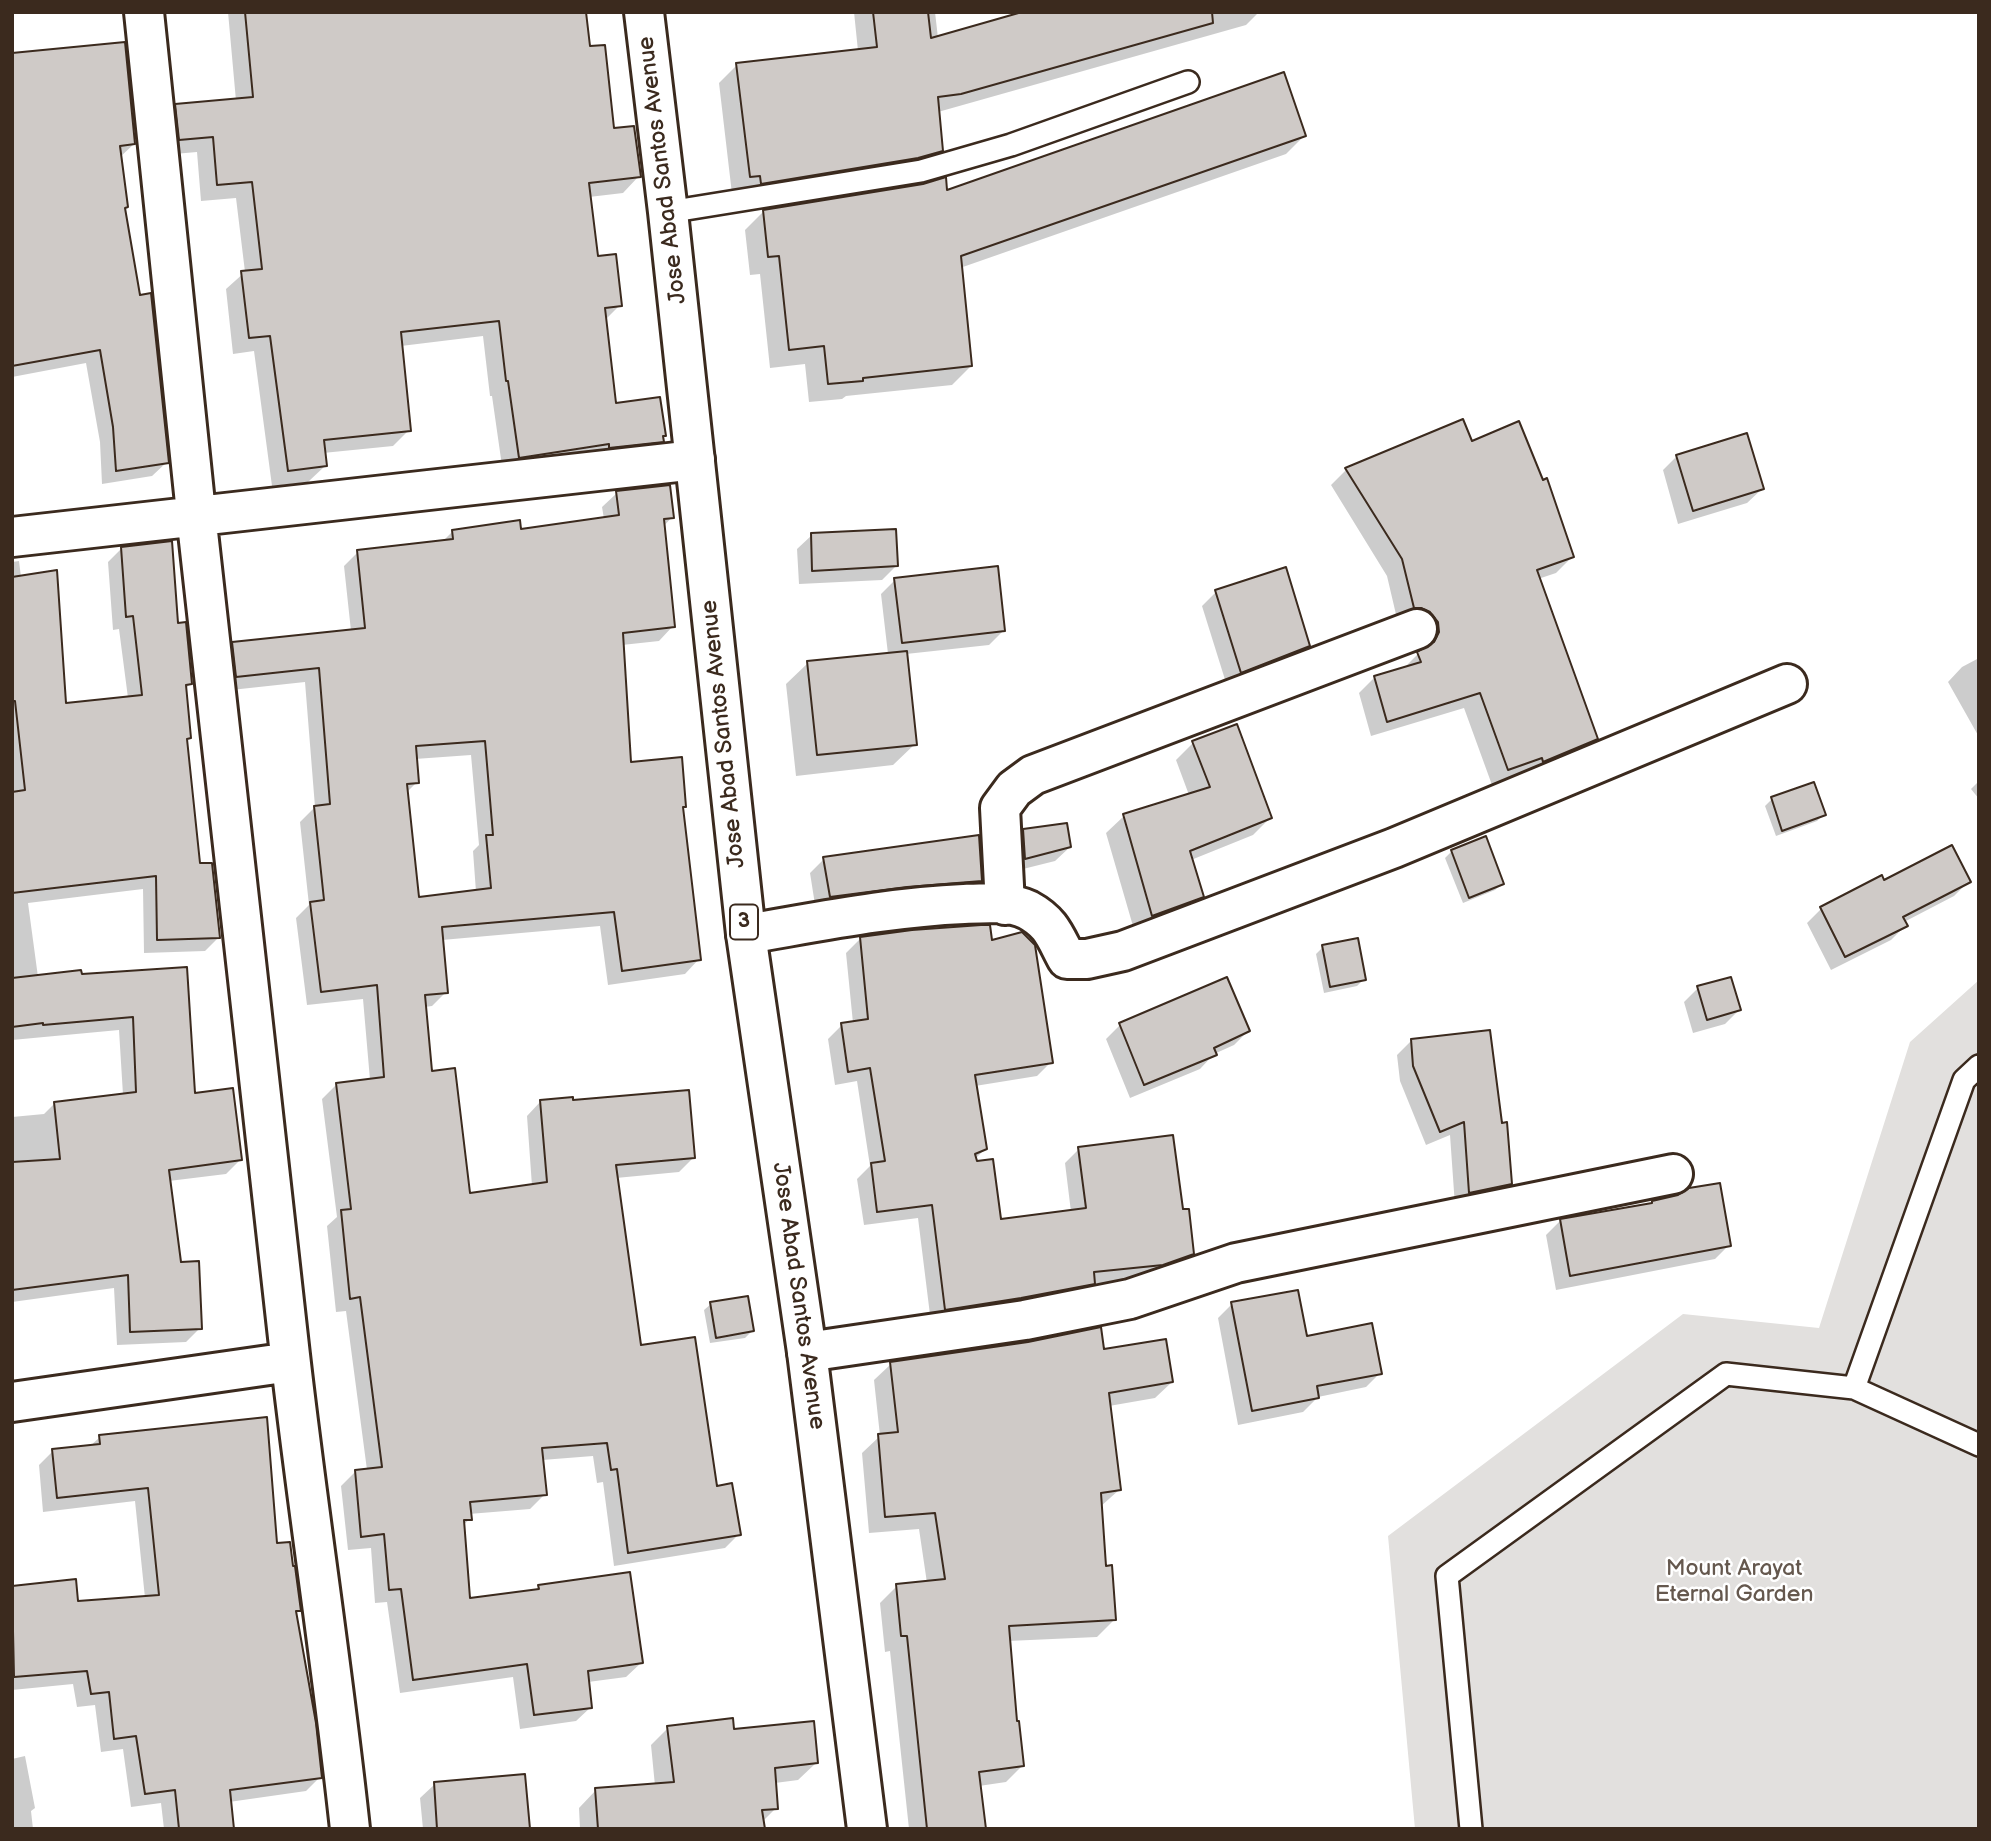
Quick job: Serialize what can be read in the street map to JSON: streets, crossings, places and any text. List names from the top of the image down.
{
  "streets": {
    "main road": ["Jose Abad Santos Avenue", "3"]
  },
  "parks": ["Mount Arayat Eternal Garden"]
}
